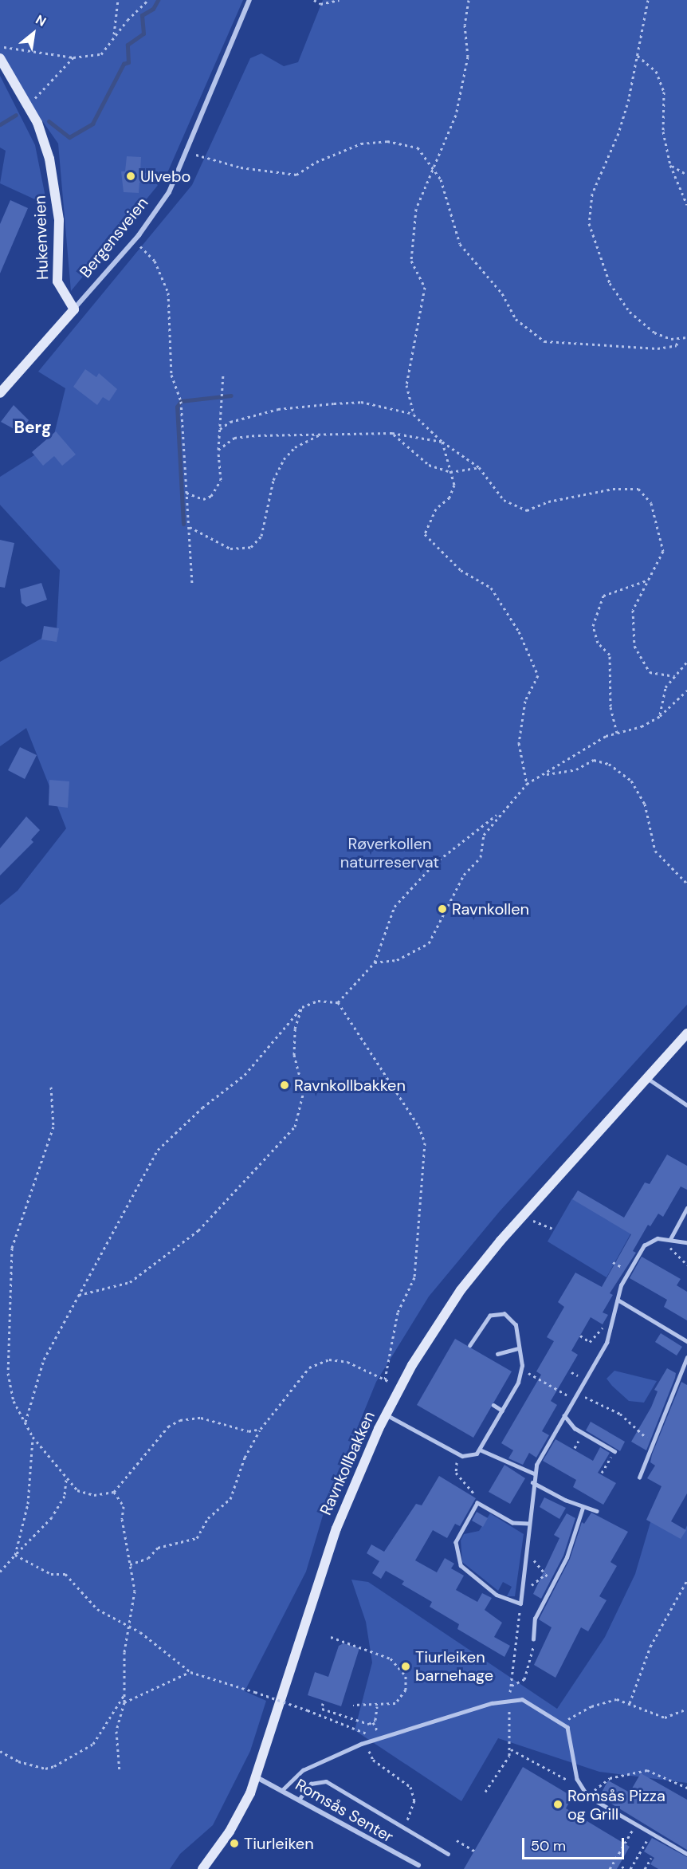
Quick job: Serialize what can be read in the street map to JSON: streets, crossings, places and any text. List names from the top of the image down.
{
  "streets": {
    "street": [
      "Hukenveien",
      "Bergensveien",
      "Ravnkollbakken",
      "Romsås Senter"
    ]
  },
  "crossings": [
    ["Hukenveien", "Bergensveien"],
    ["Ravnkollbakken", "Romsås Senter"]
  ],
  "districts": ["Berg"],
  "parks": ["Røverkollen naturreservat"],
  "places": [
    "Ulvebo",
    "Ravnkollen",
    "Ravnkollbakken",
    "Tiurleiken barnehage",
    "Romsås Pizza og Grill",
    "Tiurleiken"
  ],
  "scale_bar": "50 m",
  "north": "top right"
}
